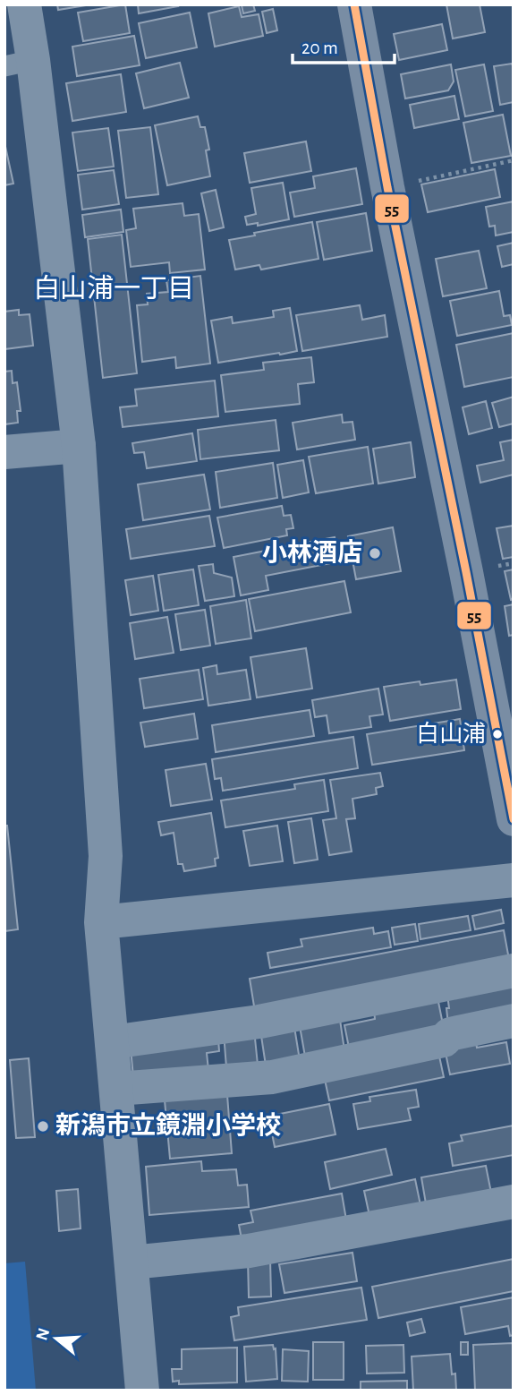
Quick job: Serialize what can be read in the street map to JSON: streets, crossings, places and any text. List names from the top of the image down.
{
  "districts": ["白山浦一丁目"],
  "places": ["小林酒店", "白山浦", "新潟市立鏡淵小学校"],
  "lines": ["transit line 55"],
  "scale_bar": "20 m",
  "north": "left"
}
